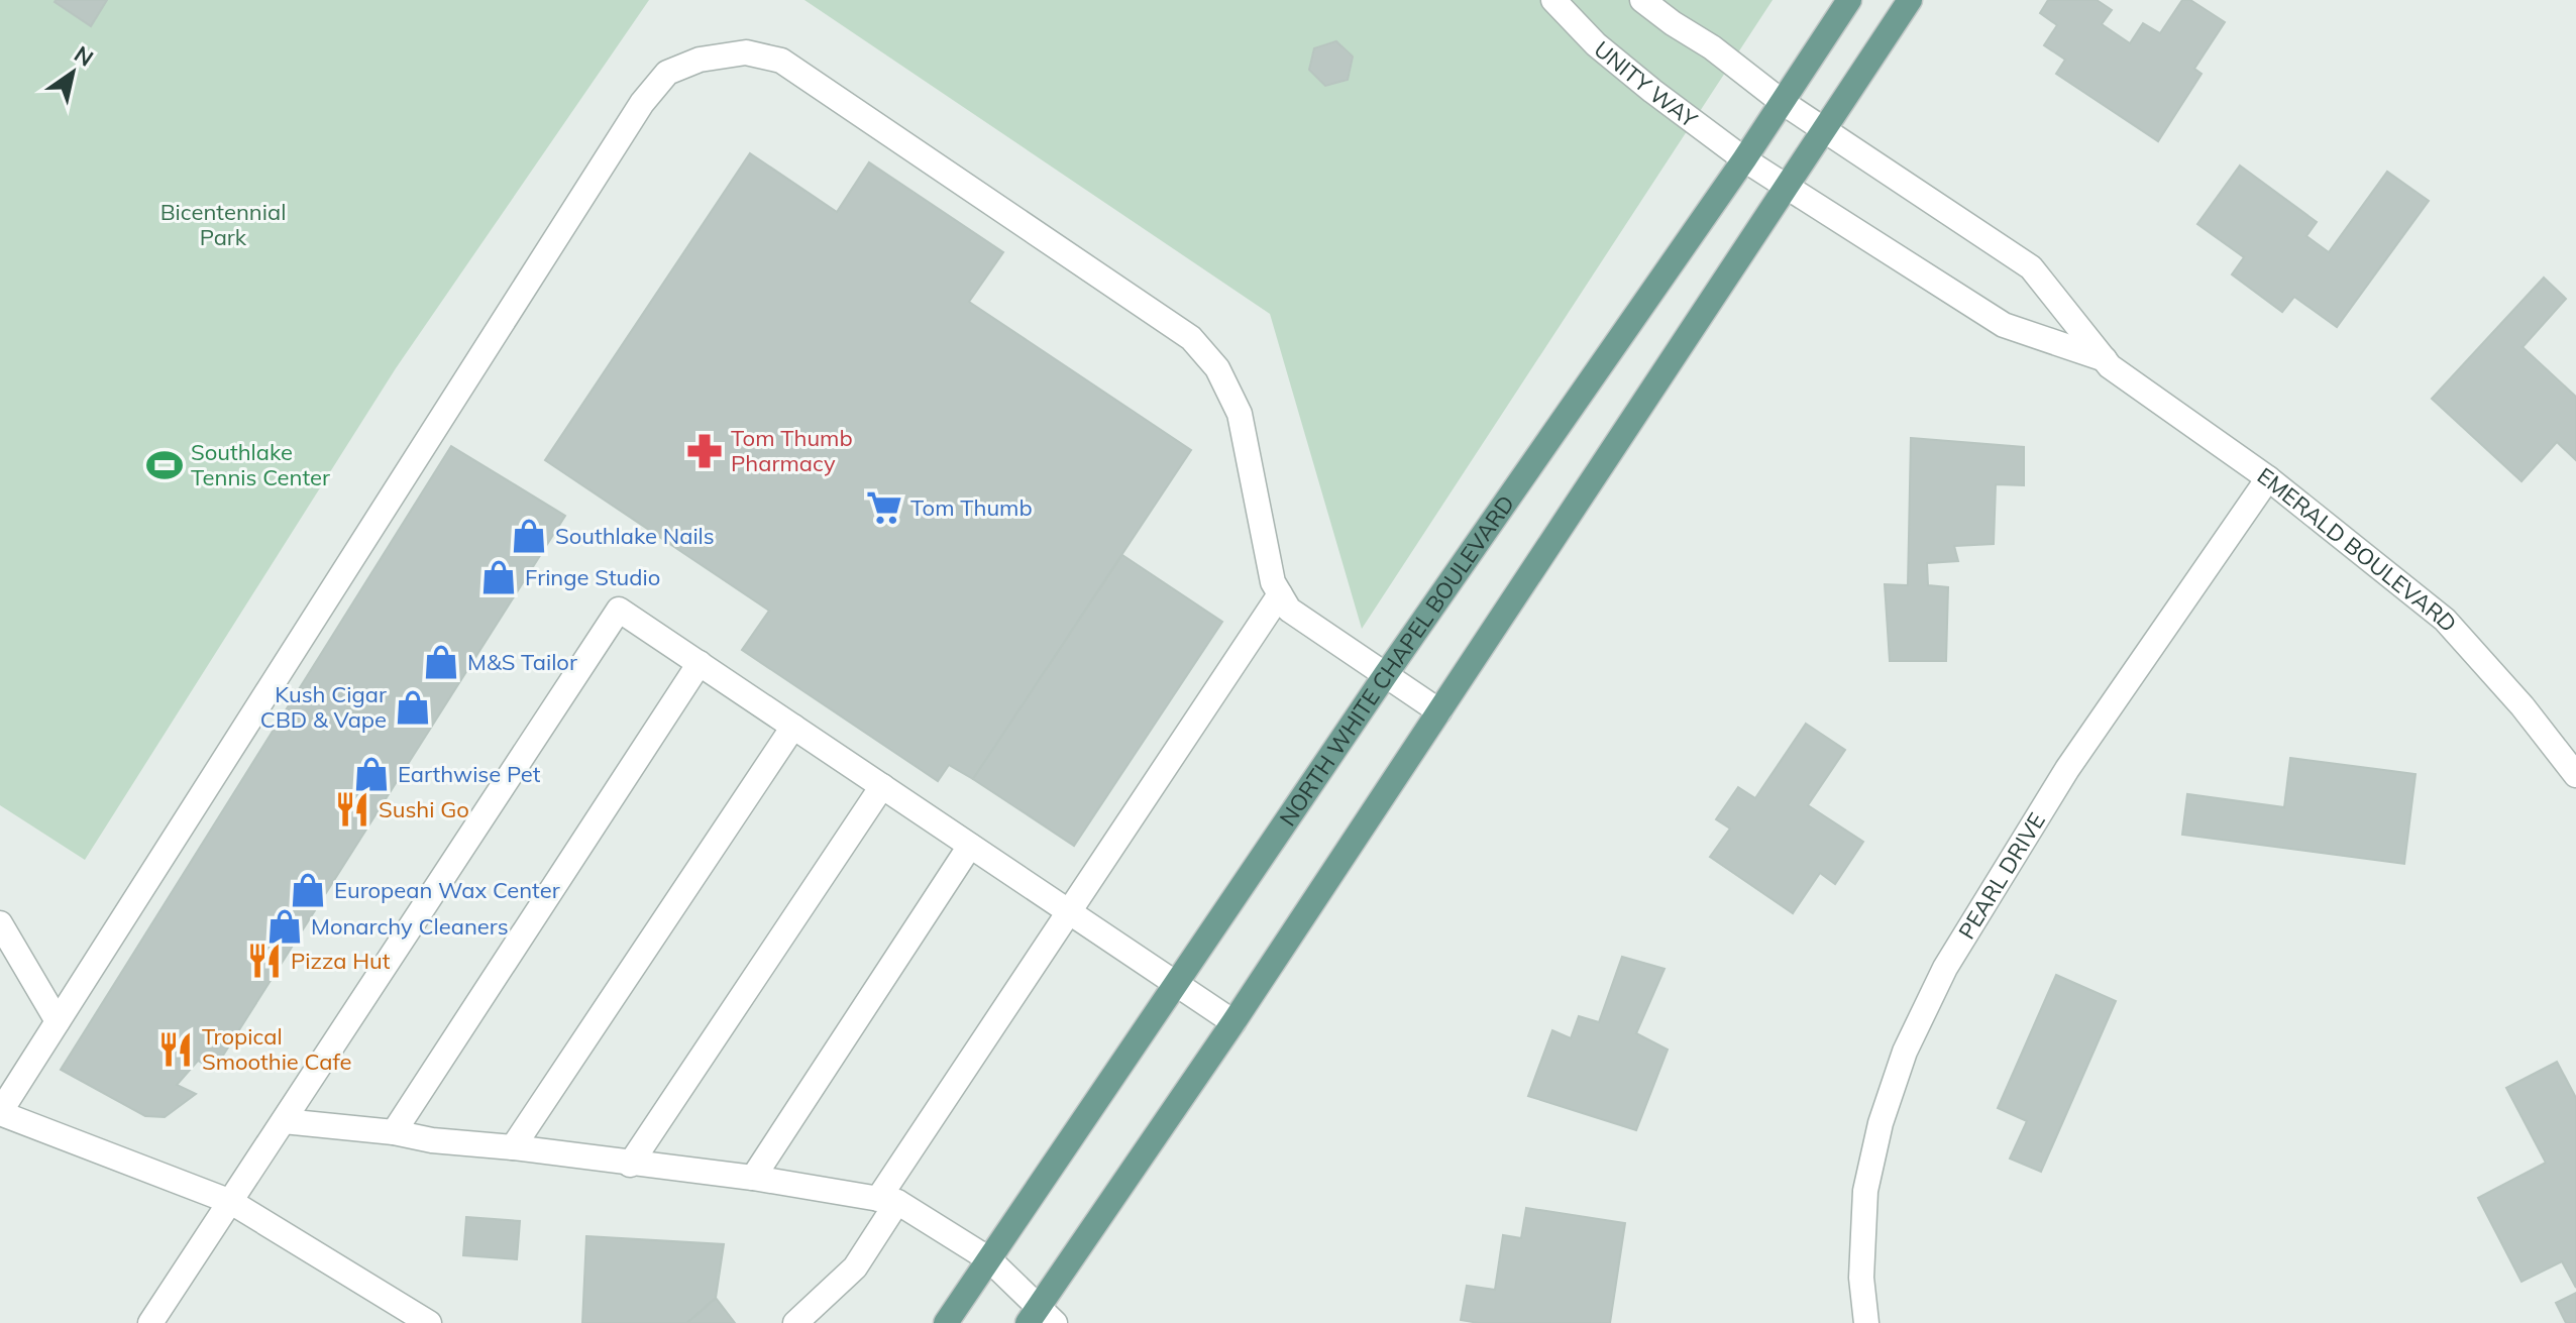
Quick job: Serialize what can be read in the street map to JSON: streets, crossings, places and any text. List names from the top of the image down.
{
  "streets": {
    "main road": ["NORTH WHITE CHAPEL BOULEVARD"],
    "street": ["UNITY WAY", "EMERALD BOULEVARD", "PEARL DRIVE"]
  },
  "crossings": [
    ["UNITY WAY", "EMERALD BOULEVARD"],
    ["UNITY WAY", "NORTH WHITE CHAPEL BOULEVARD"],
    ["EMERALD BOULEVARD", "NORTH WHITE CHAPEL BOULEVARD"],
    ["EMERALD BOULEVARD", "PEARL DRIVE"]
  ],
  "parks": ["Bicentennial Park"],
  "places": {
    "pharmacy": ["Tom Thumb Pharmacy"],
    "sports": ["Southlake Tennis Center"],
    "supermarket": ["Tom Thumb"],
    "shop": [
      "Southlake Nails",
      "Fringe Studio",
      "M&S Tailor",
      "Kush Cigar CBD & Vape",
      "Earthwise Pet",
      "European Wax Center",
      "Monarchy Cleaners"
    ],
    "restaurant": ["Sushi Go", "Pizza Hut", "Tropical Smoothie Cafe"]
  },
  "north": "top right"
}
